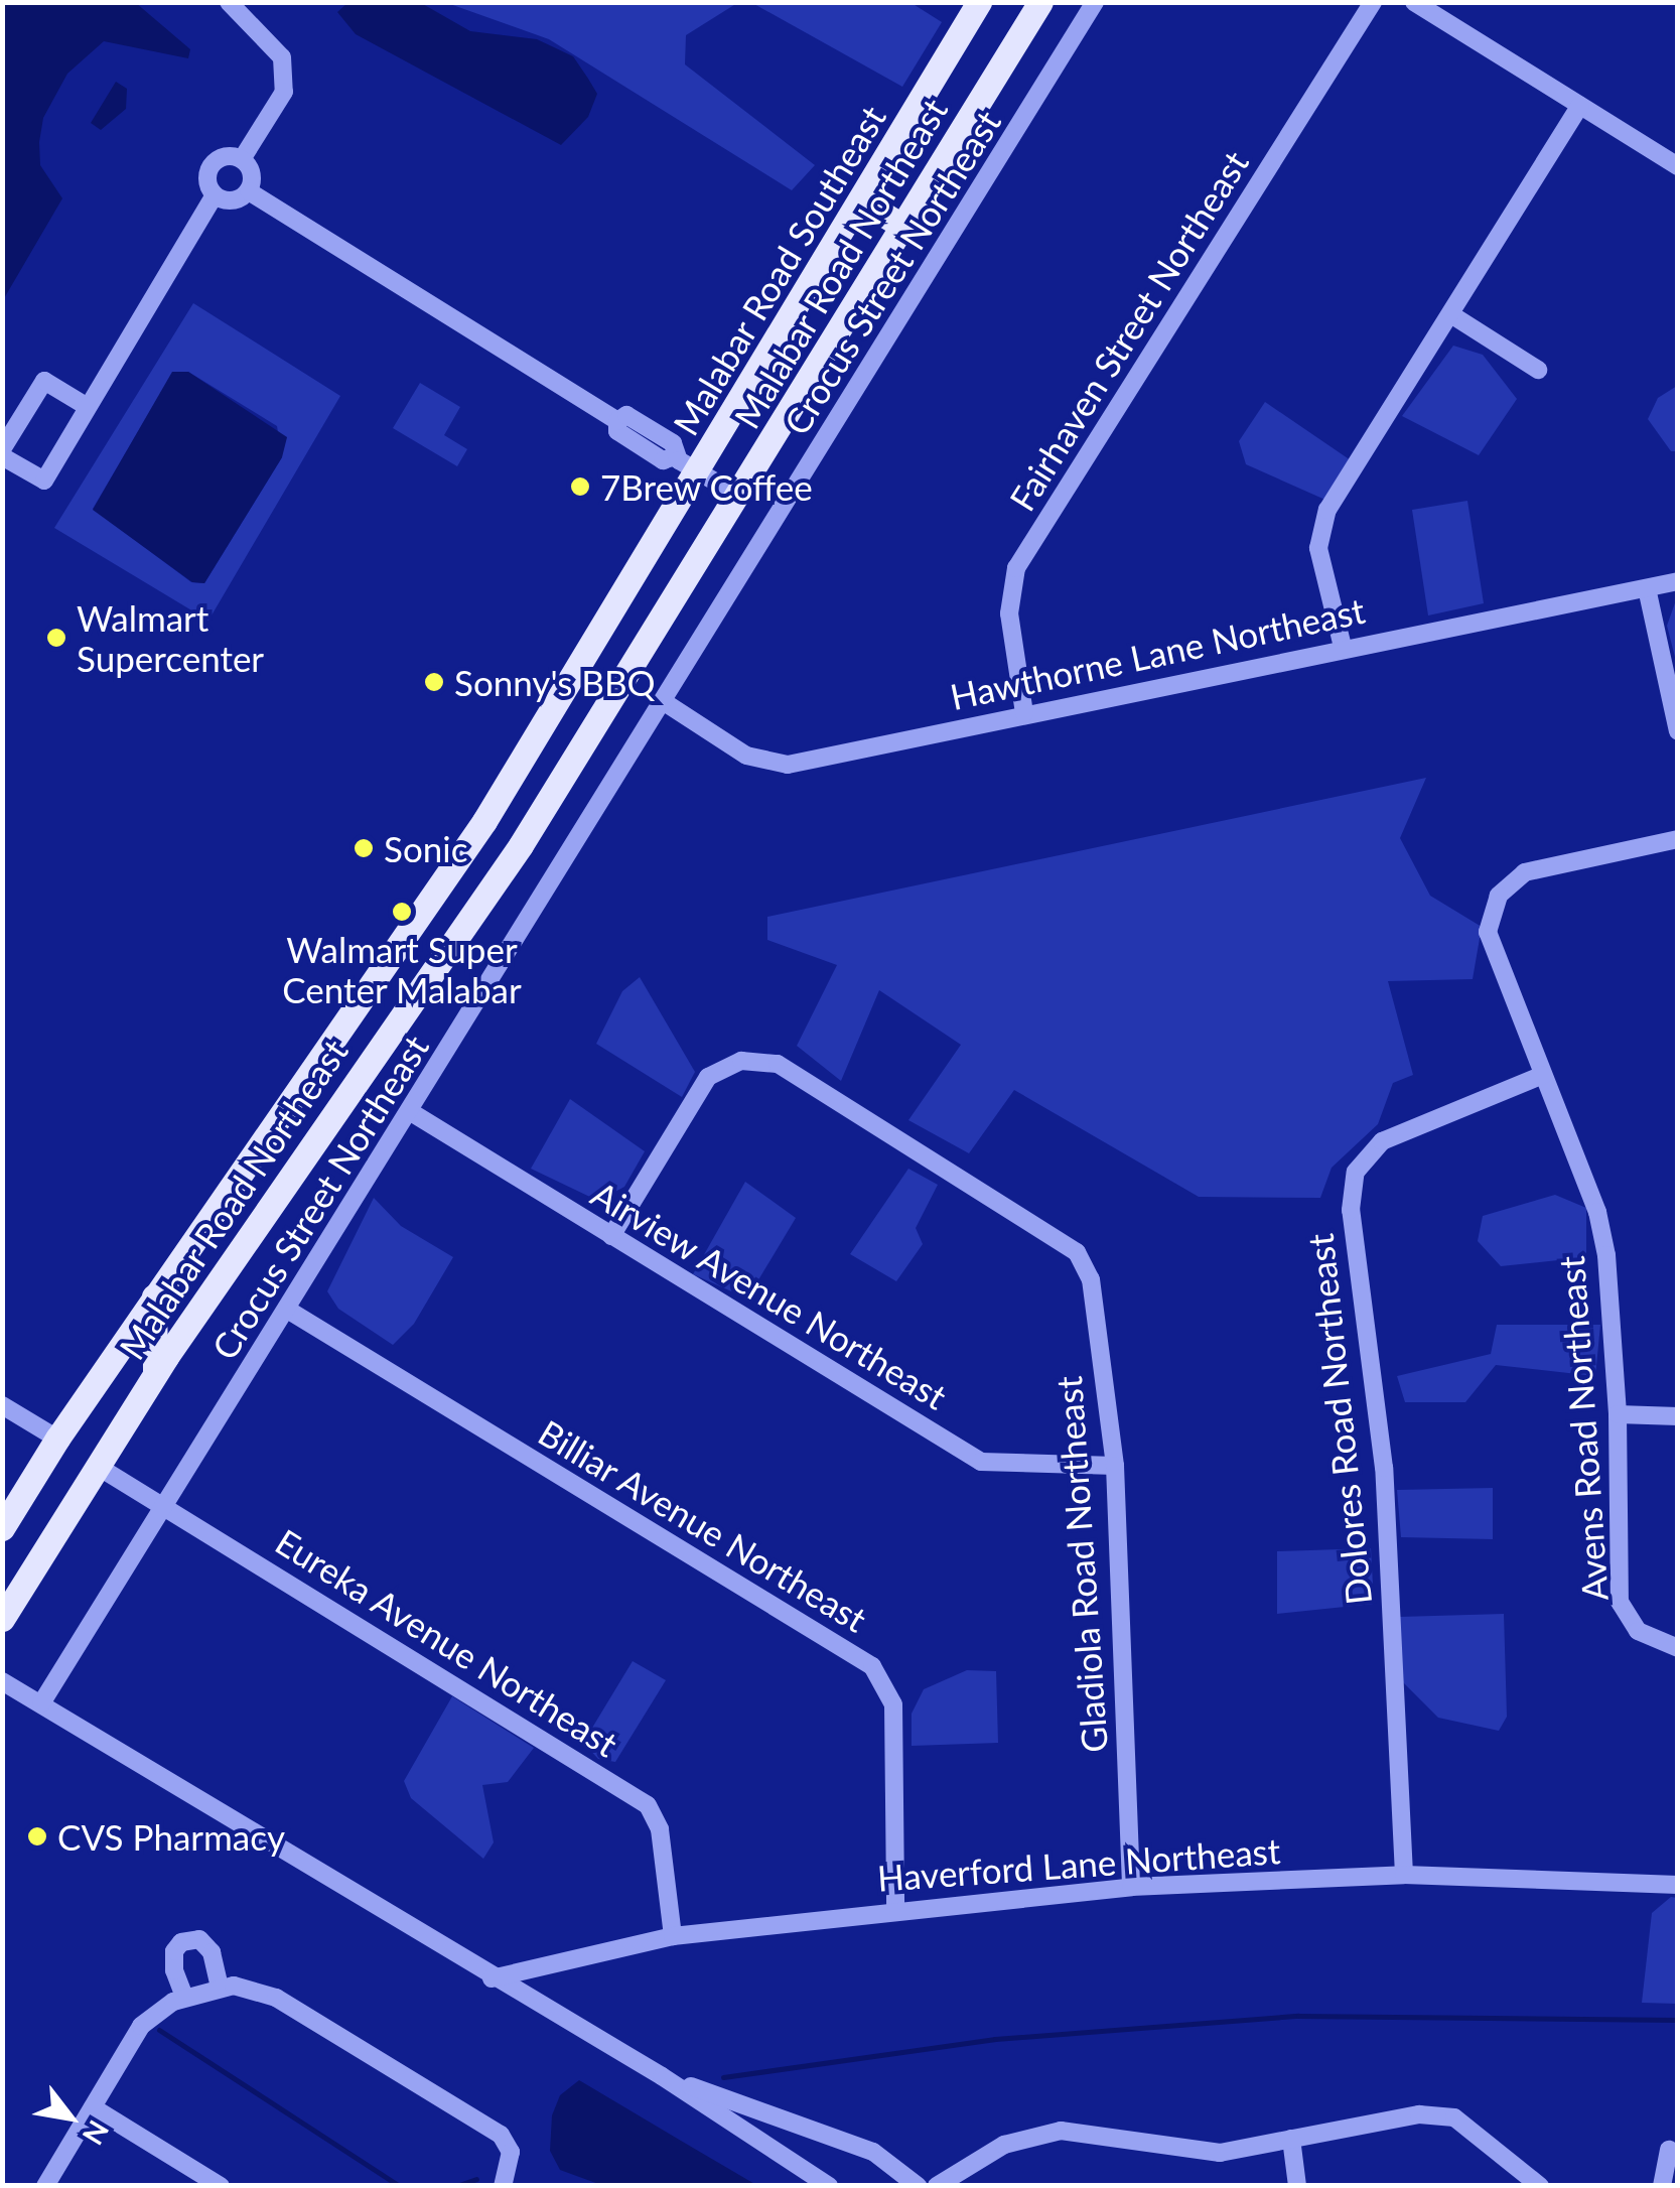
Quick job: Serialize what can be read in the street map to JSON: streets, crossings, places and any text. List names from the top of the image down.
{
  "streets": {
    "main road": ["Malabar Road Northeast", "Malabar Road Southeast"],
    "street": [
      "Crocus Street Northeast",
      "Fairhaven Street Northeast",
      "Hawthorne Lane Northeast",
      "Airview Avenue Northeast",
      "Dolores Road Northeast",
      "Avens Road Northeast",
      "Billiar Avenue Northeast",
      "Gladiola Road Northeast",
      "Eureka Avenue Northeast",
      "Haverford Lane Northeast"
    ]
  },
  "crossings": [
    ["Malabar Road Northeast", "Eureka Avenue Northeast"],
    ["Crocus Street Northeast", "Hawthorne Lane Northeast"],
    ["Crocus Street Northeast", "Airview Avenue Northeast"],
    ["Crocus Street Northeast", "Billiar Avenue Northeast"],
    ["Crocus Street Northeast", "Eureka Avenue Northeast"],
    ["Fairhaven Street Northeast", "Hawthorne Lane Northeast"],
    ["Airview Avenue Northeast", "Gladiola Road Northeast"],
    ["Dolores Road Northeast", "Avens Road Northeast"],
    ["Dolores Road Northeast", "Haverford Lane Northeast"],
    ["Billiar Avenue Northeast", "Haverford Lane Northeast"],
    ["Gladiola Road Northeast", "Haverford Lane Northeast"],
    ["Eureka Avenue Northeast", "Haverford Lane Northeast"]
  ],
  "places": [
    "7Brew Coffee",
    "Walmart Supercenter",
    "Sonny's BBQ",
    "Sonic",
    "Walmart Super Center Malabar",
    "CVS Pharmacy"
  ],
  "north": "bottom right"
}
